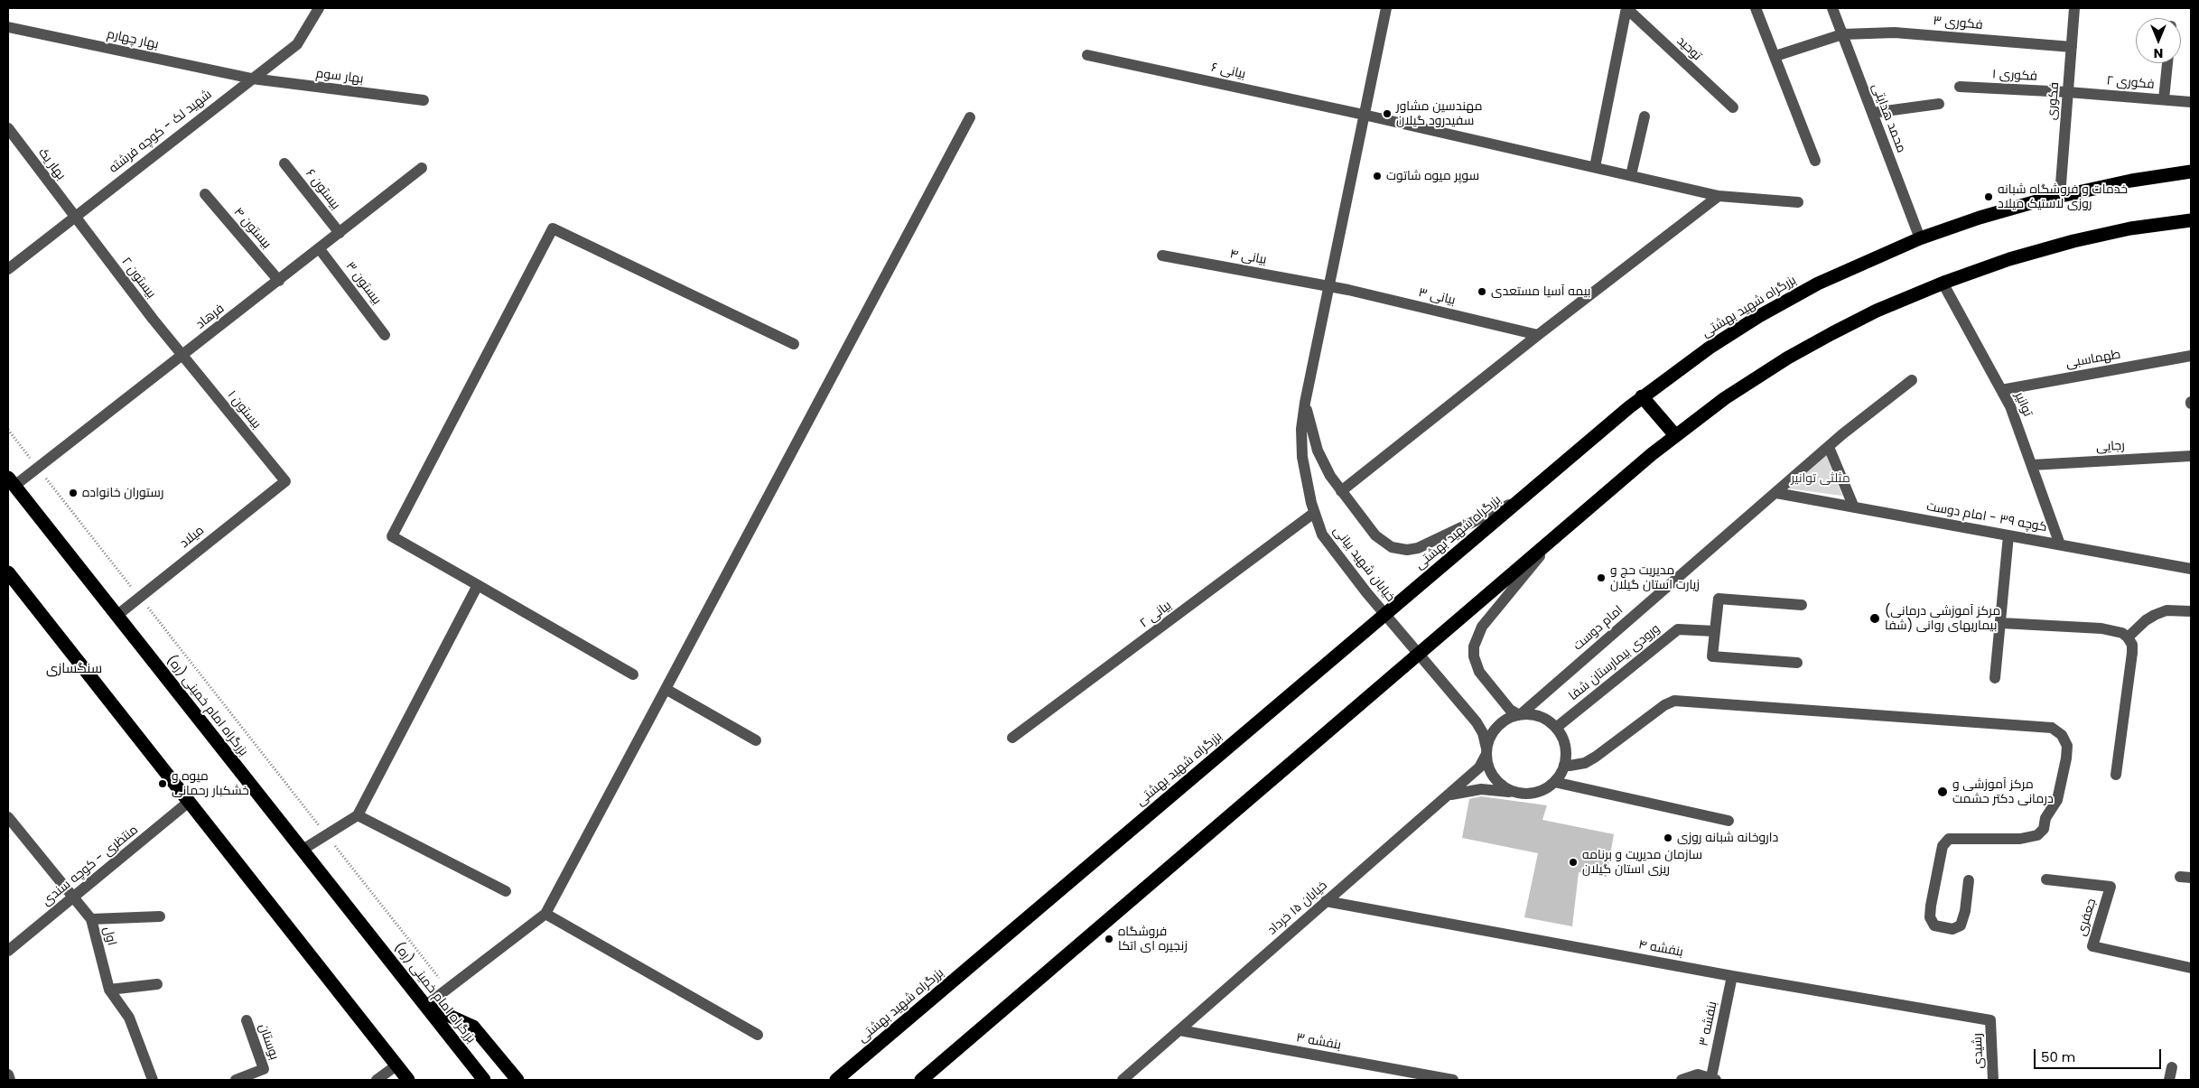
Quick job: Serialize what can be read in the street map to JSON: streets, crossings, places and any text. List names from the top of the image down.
{
  "streets": {
    "highway": ["بزرگراه شهید بهشتی", "بزرگراه امام خمینی (ره)"],
    "street": [
      "فکوری ۳",
      "بهار چهارم",
      "توحید",
      "بیانی ۶",
      "فکوری ۱",
      "بهار سوم",
      "فکوری ۲",
      "فکوری",
      "محمد هدایتی",
      "شهید لک - کوچه فرشته",
      "بهار یک",
      "بیستون ۶",
      "بیستون ۴",
      "بیانی ۴",
      "بیستون ۲",
      "بیستون ۳",
      "بیانی ۳",
      "فرهاد",
      "طهماسبی",
      "توانیر",
      "بیستون ۱",
      "رجایی",
      "کوچه ۳۹ - امام دوست",
      "میلاد",
      "خیابان شهید بیانی",
      "بیانی ۲",
      "امام دوست",
      "ورودی بیمارستان شفا",
      "منتظری - کوچه سندی",
      "خیابان ۱۵ خرداد",
      "جعفری",
      "اول",
      "بنفشه ۴",
      "بنفشه ۳",
      "بوستان",
      "رشیدی"
    ]
  },
  "crossings": [
    ["فکوری ۳", "فکوری"],
    ["فکوری ۳", "محمد هدایتی"],
    ["بهار چهارم", "بهار سوم"],
    ["بهار چهارم", "شهید لک - کوچه فرشته"],
    ["بیانی ۶", "خیابان شهید بیانی"],
    ["فکوری ۱", "فکوری ۲"],
    ["فکوری ۱", "فکوری"],
    ["بهار سوم", "شهید لک - کوچه فرشته"],
    ["فکوری ۲", "فکوری"],
    ["فکوری", "بزرگراه شهید بهشتی"],
    ["محمد هدایتی", "بزرگراه شهید بهشتی"],
    ["شهید لک - کوچه فرشته", "بهار یک"],
    ["شهید لک - کوچه فرشته", "بیستون ۲"],
    ["بهار یک", "بیستون ۲"],
    ["بیستون ۶", "فرهاد"],
    ["بیستون ۴", "فرهاد"],
    ["بیانی ۴", "بیانی ۳"],
    ["بیانی ۴", "خیابان شهید بیانی"],
    ["بیستون ۲", "فرهاد"],
    ["بیستون ۲", "بیستون ۱"],
    ["بیستون ۳", "فرهاد"],
    ["بیانی ۳", "خیابان شهید بیانی"],
    ["بزرگراه شهید بهشتی", "خیابان شهید بیانی"],
    ["فرهاد", "بیستون ۱"],
    ["فرهاد", "بزرگراه امام خمینی (ره)"],
    ["طهماسبی", "توانیر"],
    ["توانیر", "رجایی"],
    ["توانیر", "کوچه ۳۹ - امام دوست"],
    ["بیستون ۱", "میلاد"],
    ["کوچه ۳۹ - امام دوست", "امام دوست"],
    ["میلاد", "بزرگراه امام خمینی (ره)"],
    ["خیابان شهید بیانی", "بیانی ۲"],
    ["خیابان شهید بیانی", "امام دوست"],
    ["خیابان شهید بیانی", "ورودی بیمارستان شفا"],
    ["خیابان شهید بیانی", "خیابان ۱۵ خرداد"],
    ["امام دوست", "ورودی بیمارستان شفا"],
    ["امام دوست", "خیابان ۱۵ خرداد"],
    ["ورودی بیمارستان شفا", "خیابان ۱۵ خرداد"],
    ["منتظری - کوچه سندی", "اول"],
    ["خیابان ۱۵ خرداد", "بنفشه ۴"],
    ["خیابان ۱۵ خرداد", "بنفشه ۳"],
    ["بنفشه ۴", "بنفشه ۳"],
    ["بنفشه ۴", "رشیدی"]
  ],
  "districts": ["سنگسازی"],
  "parks": ["مثلثی توانیر"],
  "places": [
    "مهندسین مشاور سفیدرود گیلان",
    "سوپر میوه شاتوت",
    "خدمات و فروشگاه شبانه روزی لاستیک میلاد",
    "بیمه آسیا مستعدی",
    "رستوران خانواده",
    "مدیریت حج و زیارت استان گیلان",
    "(مرکز آموزشی درمانی بیماریهای روانی (شفا",
    "میوه و خشکبار رحمانی",
    "مرکز آموزشی و ‌درمانی دکتر حشمت",
    "داروخانه شبانه روزی",
    "سازمان مدیریت و برنامه ریزی استان گیلان",
    "فروشگاه زنجیره ای اتکا"
  ],
  "scale_bar": "50 m",
  "north": "bottom"
}
